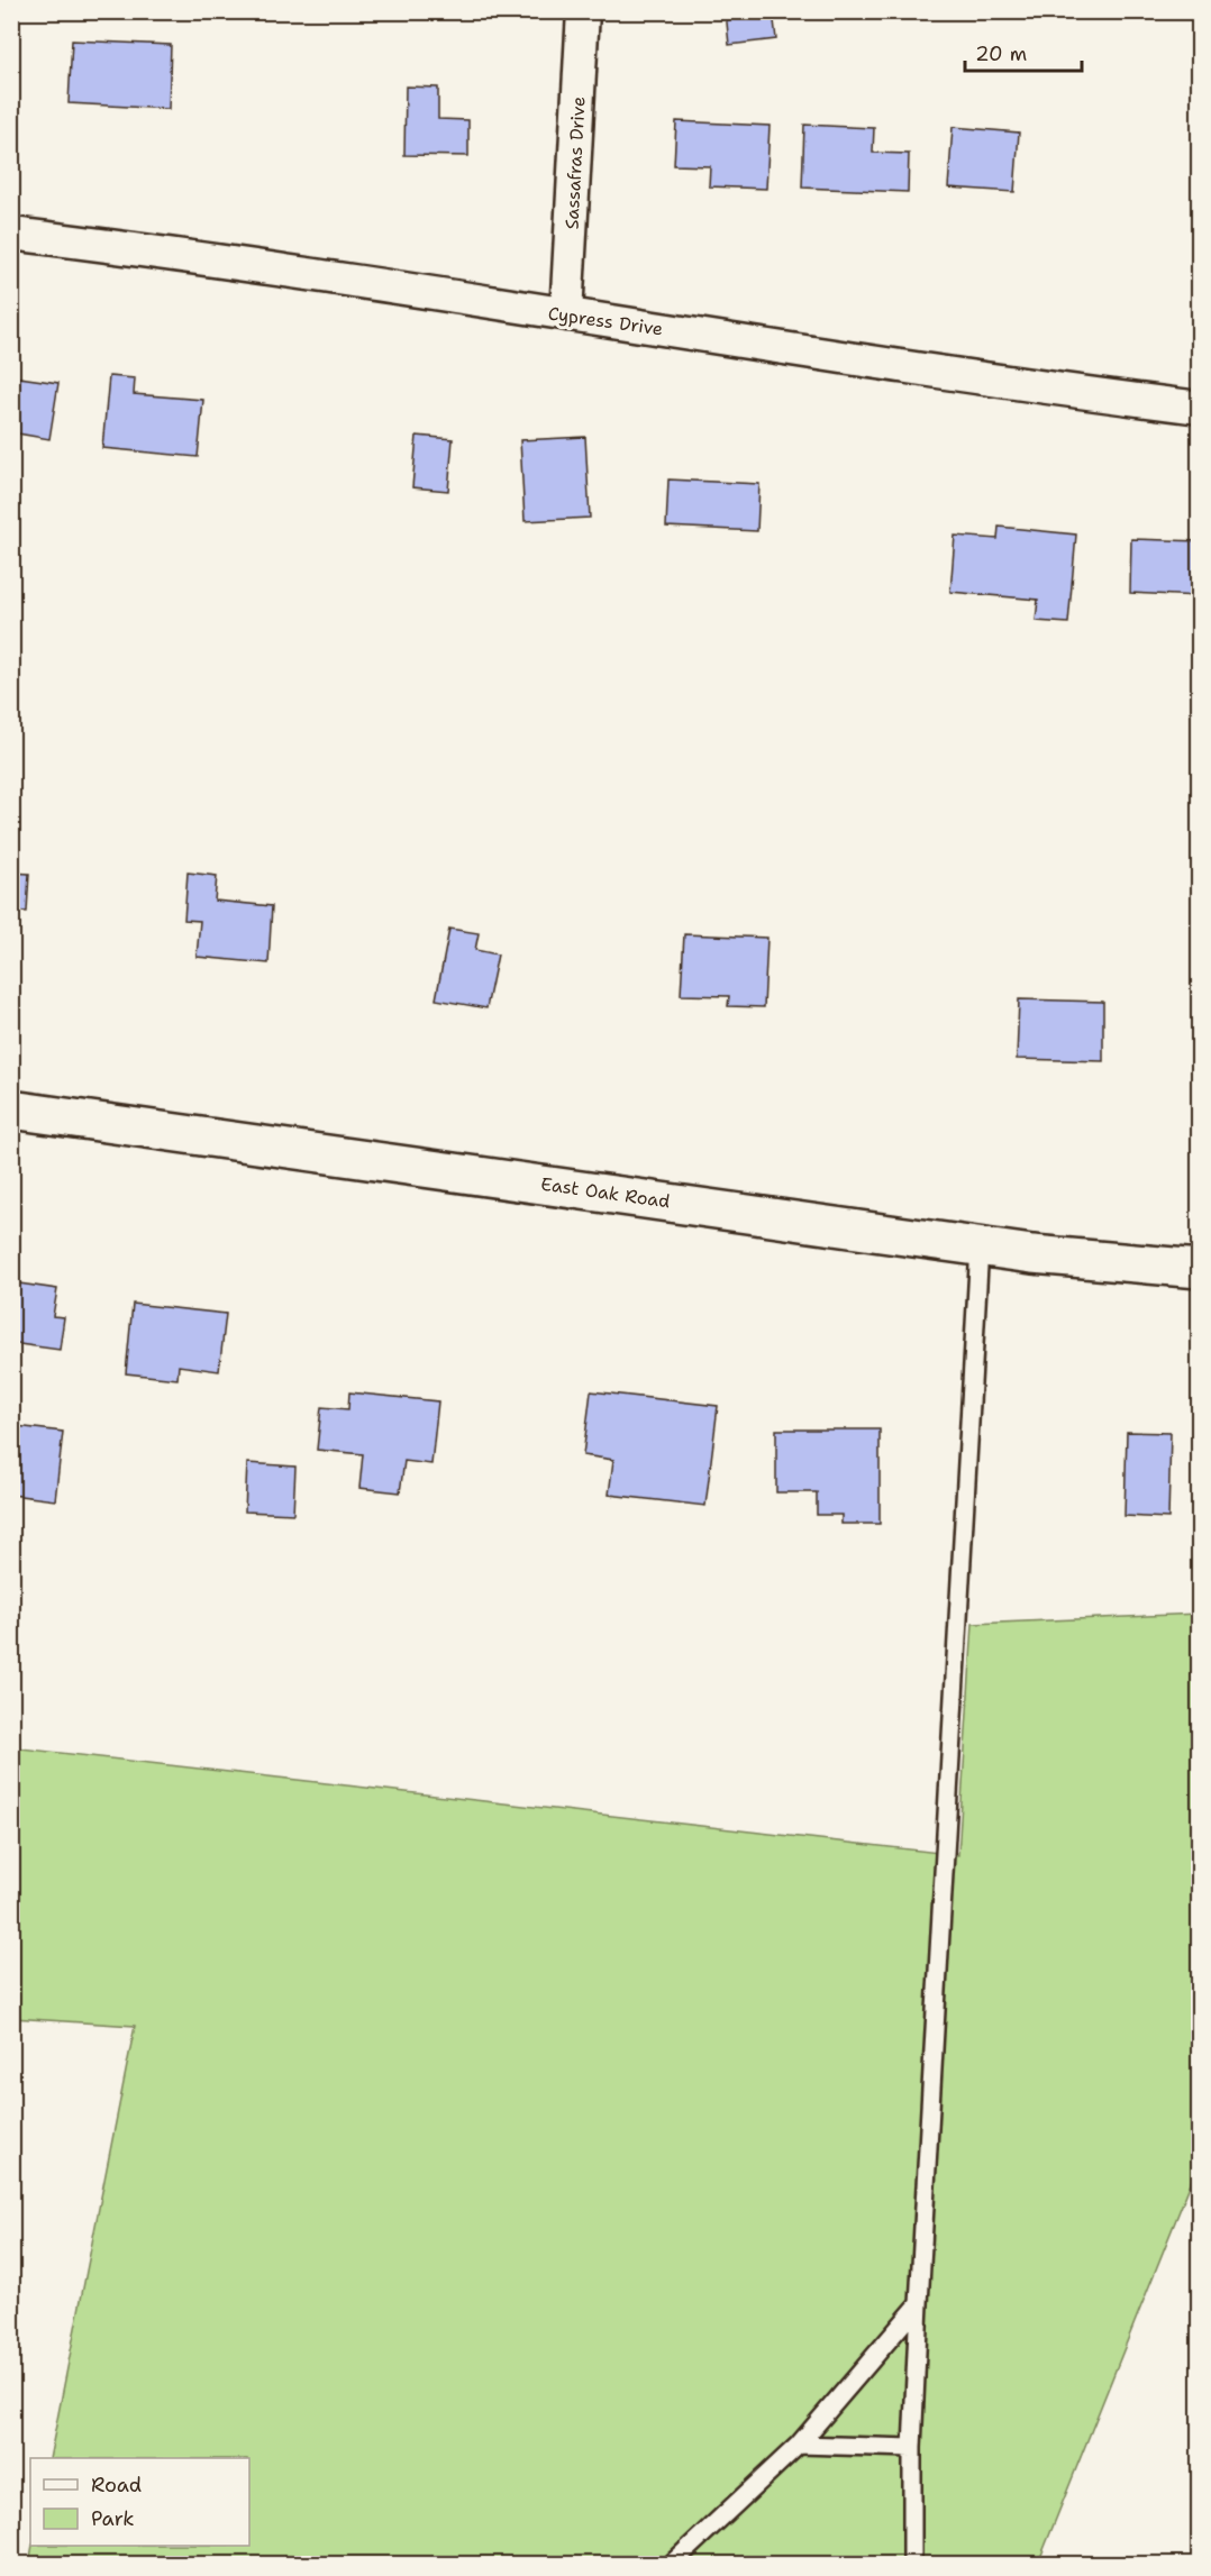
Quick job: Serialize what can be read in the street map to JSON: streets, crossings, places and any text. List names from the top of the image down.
{
  "streets": {
    "street": ["Sassafras Drive", "Cypress Drive", "East Oak Road"]
  },
  "crossings": [
    ["Sassafras Drive", "Cypress Drive"]
  ],
  "legend": ["Road", "Park"],
  "scale_bar": "20 m"
}
